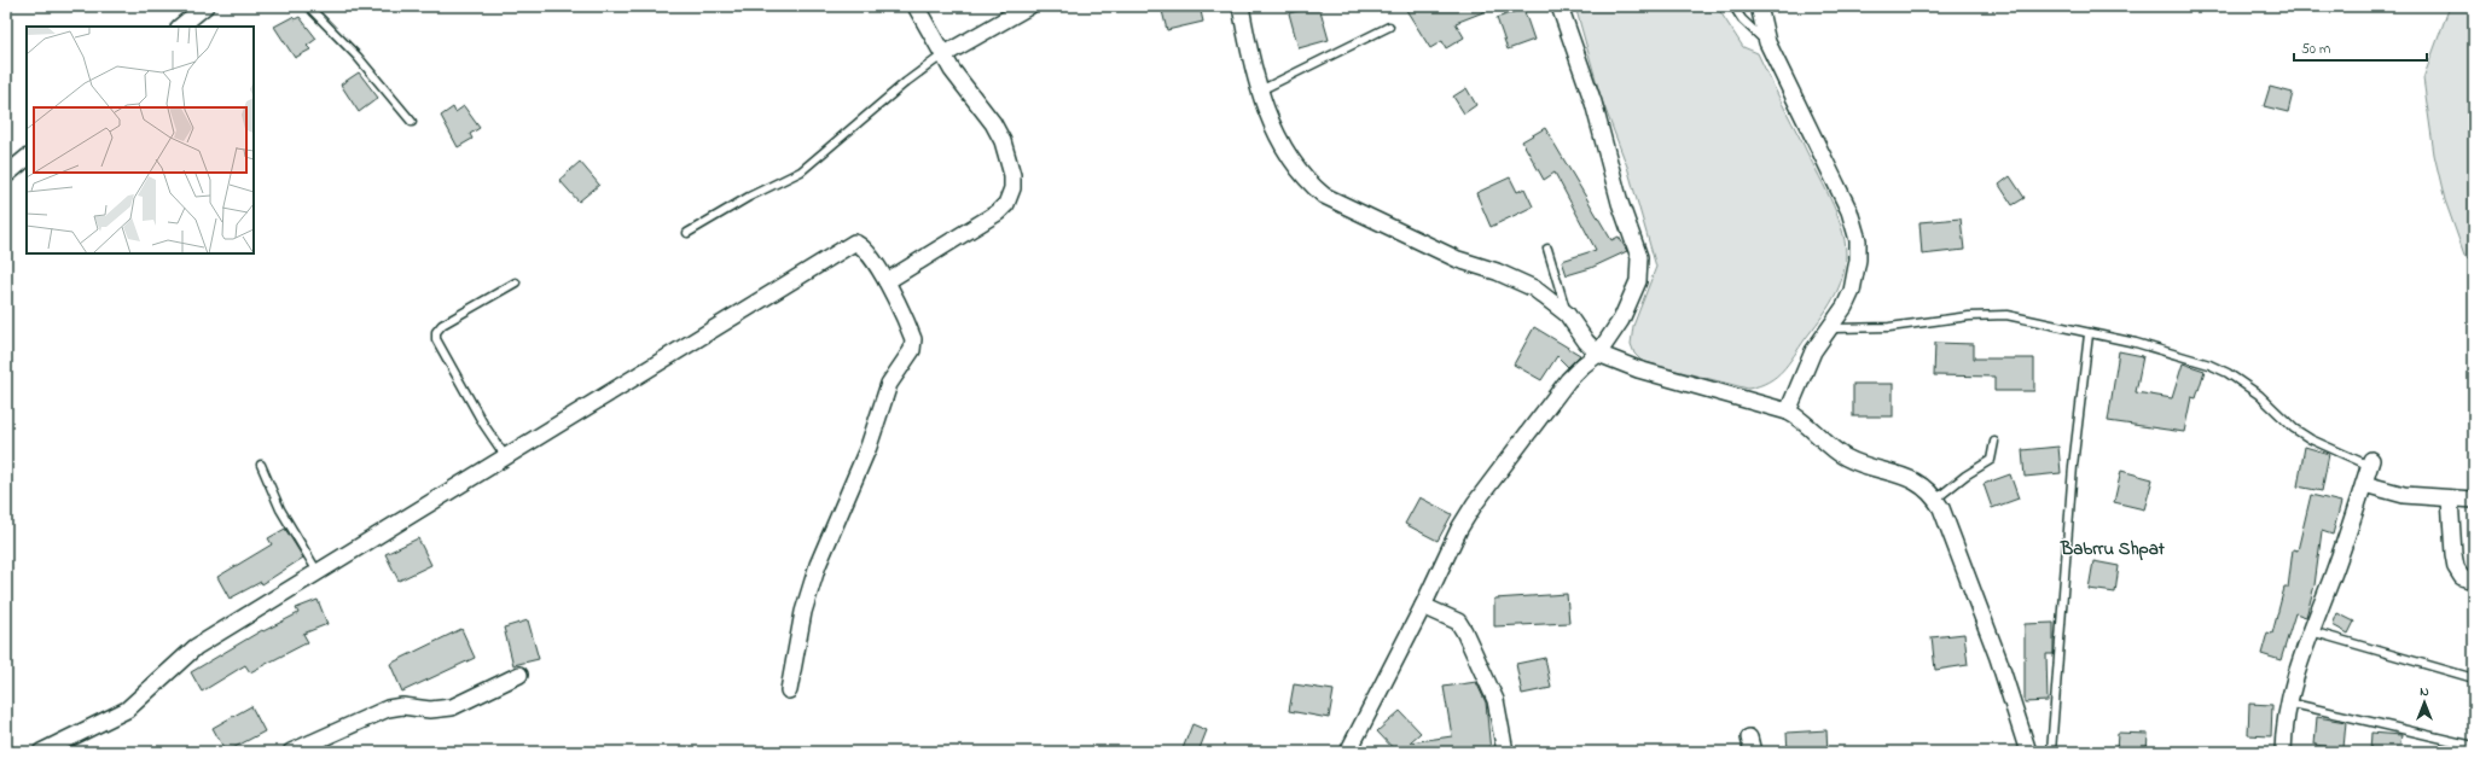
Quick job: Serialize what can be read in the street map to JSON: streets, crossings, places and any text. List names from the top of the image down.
{
  "districts": ["Babrru Shpat"],
  "scale_bar": "50 m",
  "north": "top"
}
